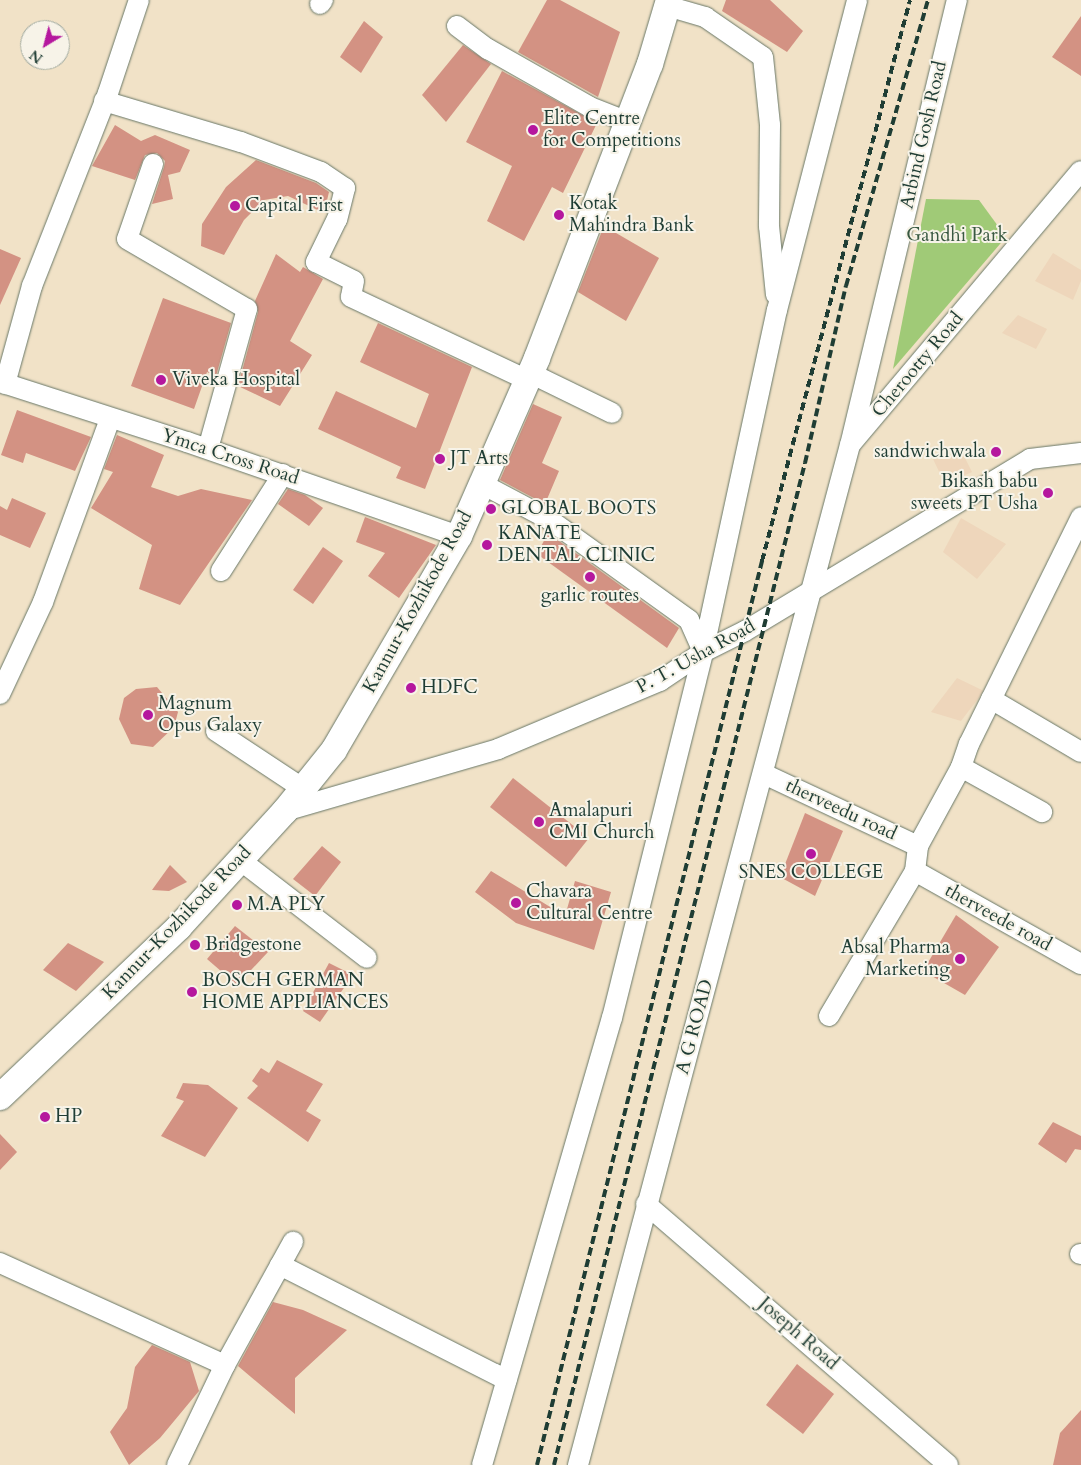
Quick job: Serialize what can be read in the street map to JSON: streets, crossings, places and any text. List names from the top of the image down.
{
  "streets": {
    "main road": ["Kannur-Kozhikode Road"],
    "street": [
      "Arbind Gosh Road",
      "Cherootty Road",
      "Ymca Cross Road",
      "P. T. Usha Road",
      "therveedu road",
      "therveede road",
      "A G ROAD",
      "Joseph Road"
    ]
  },
  "crossings": [
    ["Arbind Gosh Road", "Cherootty Road"],
    ["Cherootty Road", "P. T. Usha Road"],
    ["Cherootty Road", "A G ROAD"],
    ["Ymca Cross Road", "Kannur-Kozhikode Road"],
    ["Kannur-Kozhikode Road", "P. T. Usha Road"],
    ["P. T. Usha Road", "A G ROAD"],
    ["therveedu road", "A G ROAD"],
    ["A G ROAD", "Joseph Road"]
  ],
  "parks": ["Gandhi Park"],
  "places": [
    "Elite Centre for Competitions",
    "Capital First",
    "Kotak Mahindra Bank",
    "Viveka Hospital",
    "sandwichwala",
    "JT Arts",
    "Bikash babu sweets PT Usha",
    "GLOBAL BOOTS",
    "KANATE DENTAL CLINIC",
    "garlic routes",
    "HDFC",
    "Magnum Opus Galaxy",
    "Amalapuri CMI Church",
    "SNES COLLEGE",
    "Chavara Cultural Centre",
    "M.A PLY",
    "Bridgestone",
    "Absal Pharma Marketing",
    "BOSCH GERMAN HOME APPLIANCES",
    "HP"
  ],
  "north": "bottom left"
}
